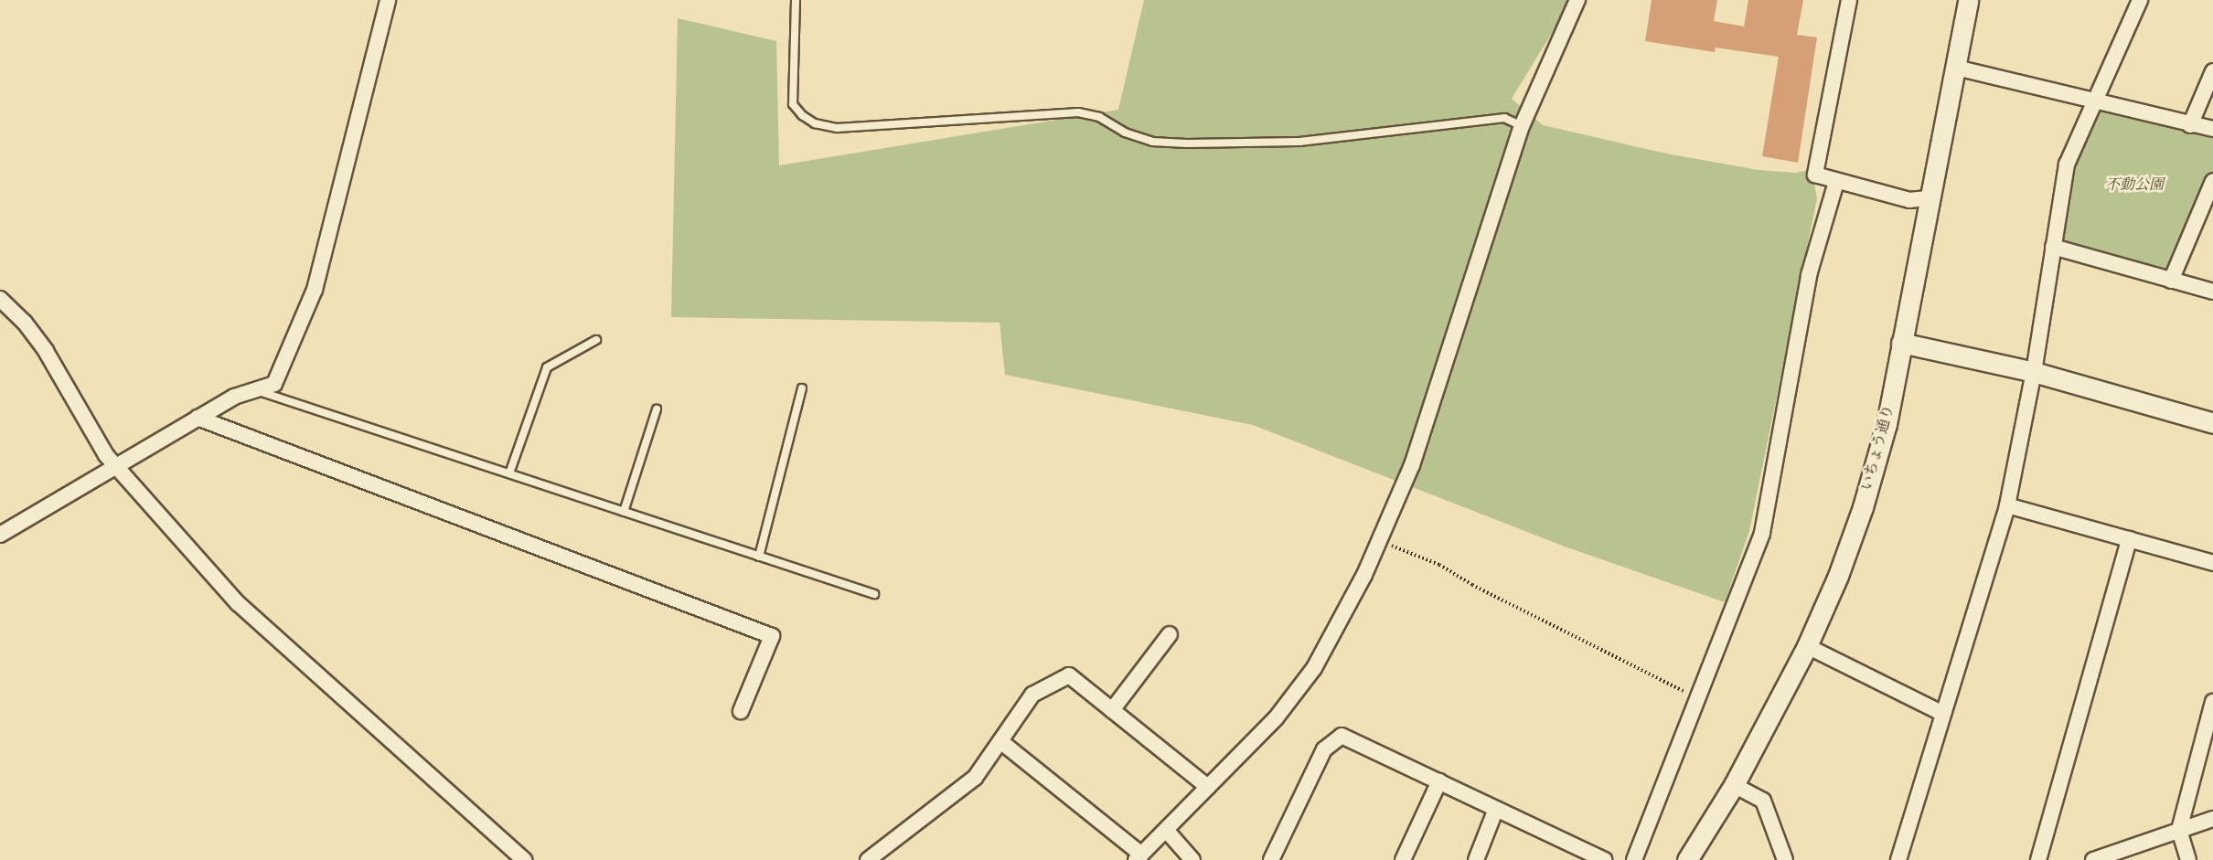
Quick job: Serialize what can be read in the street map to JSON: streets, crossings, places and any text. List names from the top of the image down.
{
  "streets": {
    "street": ["いちょう通り"]
  },
  "parks": ["不動公園"]
}
